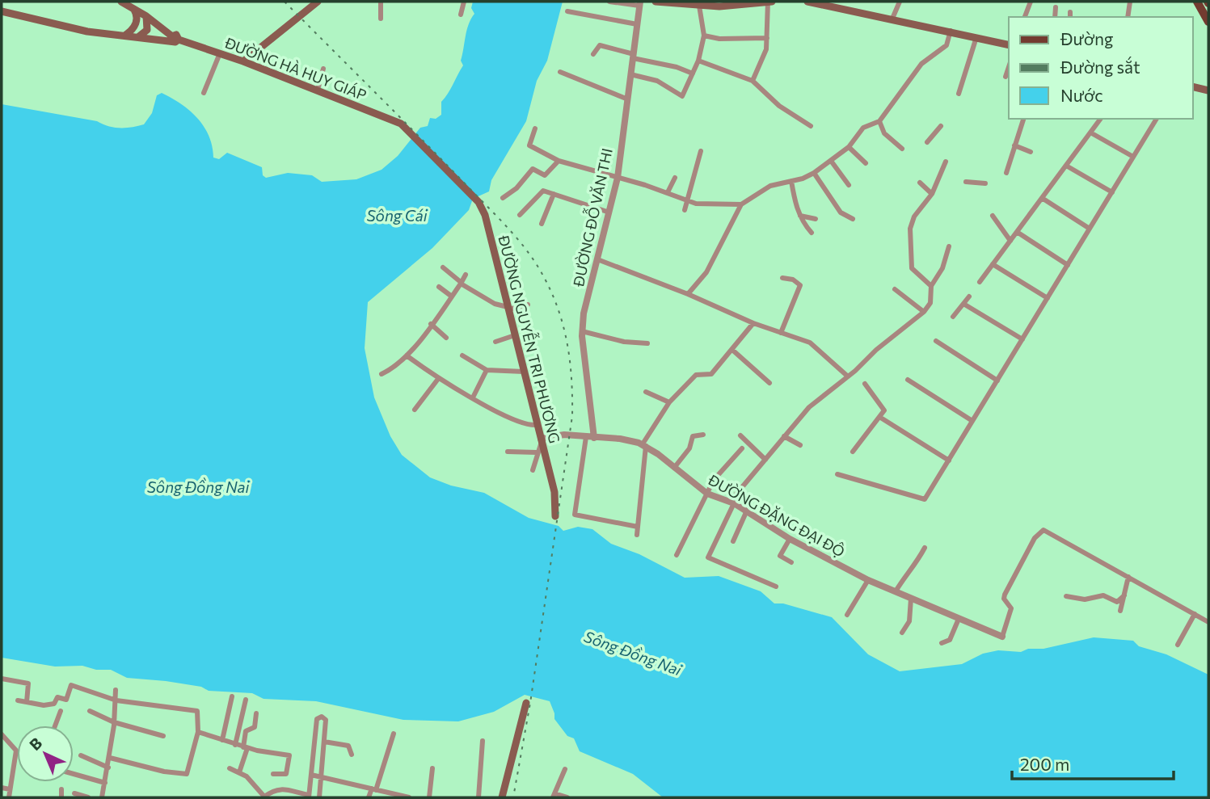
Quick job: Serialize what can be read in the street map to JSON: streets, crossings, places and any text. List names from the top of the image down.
{
  "streets": {
    "main road": ["ĐƯỜNG HÀ HUY GIÁP", "ĐƯỜNG NGUYỄN TRI PHƯƠNG"],
    "street": ["ĐƯỜNG ĐỖ VĂN THI", "ĐƯỜNG ĐẶNG ĐẠI ĐỘ"]
  },
  "crossings": [
    ["ĐƯỜNG HÀ HUY GIÁP", "ĐƯỜNG NGUYỄN TRI PHƯƠNG"],
    ["ĐƯỜNG ĐỖ VĂN THI", "ĐƯỜNG ĐẶNG ĐẠI ĐỘ"],
    ["ĐƯỜNG NGUYỄN TRI PHƯƠNG", "ĐƯỜNG ĐẶNG ĐẠI ĐỘ"]
  ],
  "water": ["Sông Cái", "Sông Đồng Nai"],
  "legend": ["Đường", "Đường sắt", "Nước"],
  "scale_bar": "200 m",
  "north": "top left"
}
